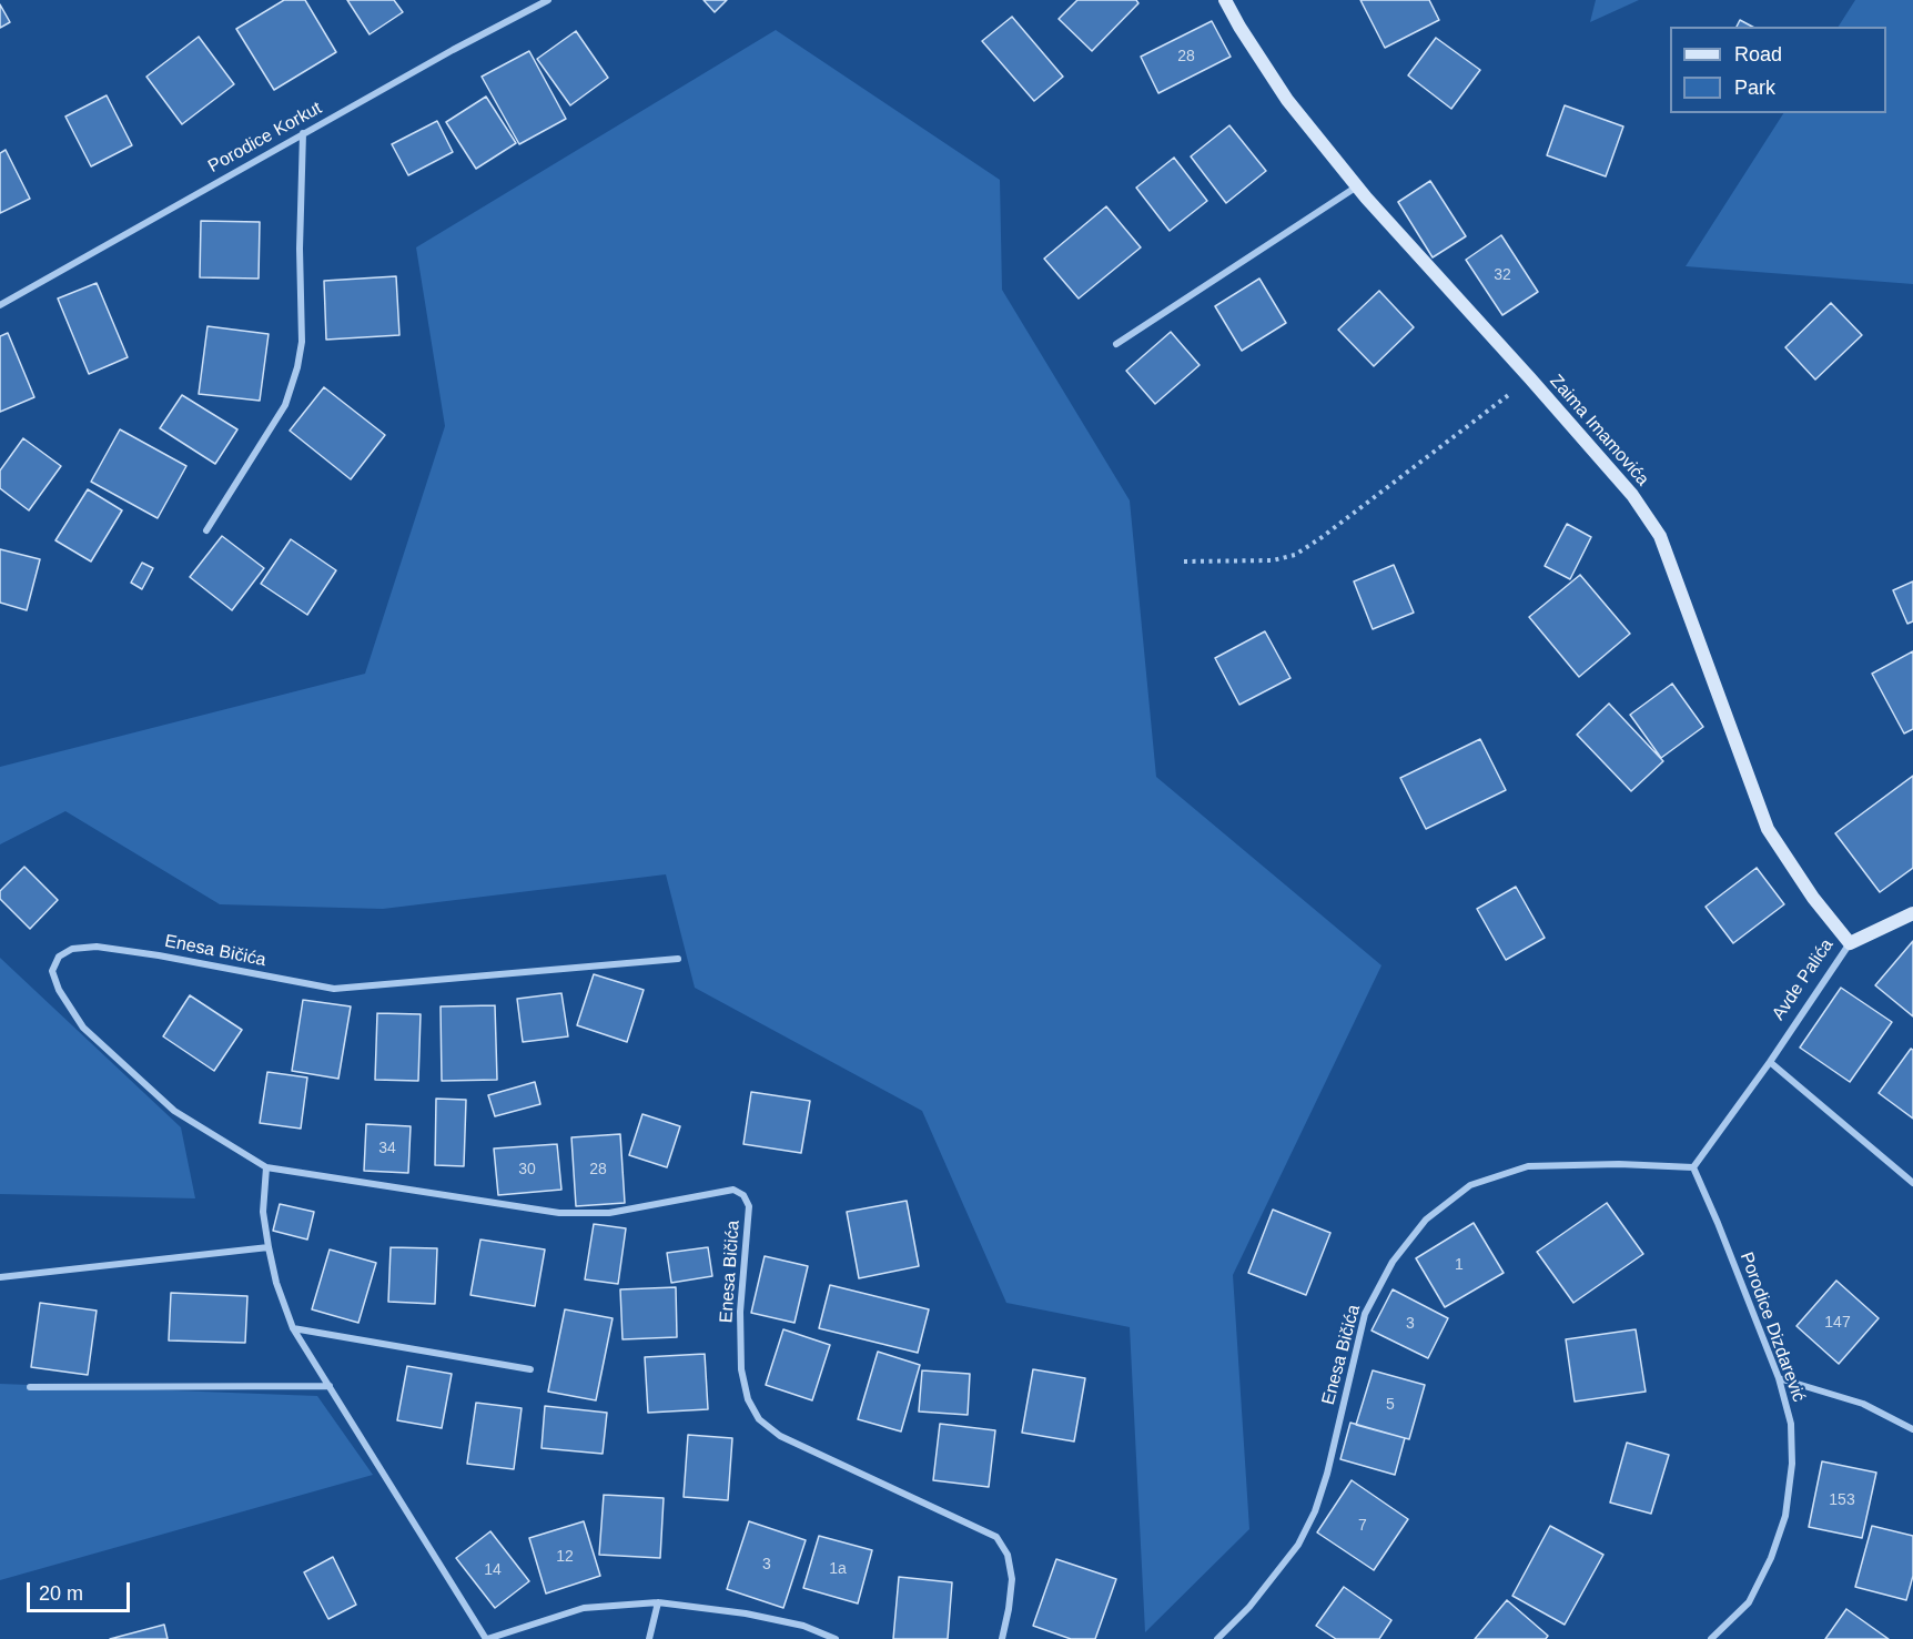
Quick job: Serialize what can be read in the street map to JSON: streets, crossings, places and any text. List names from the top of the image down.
{
  "streets": {
    "street": [
      "Porodice Korkut",
      "Zaima Imamovića",
      "Enesa Bičića",
      "Avde Palića",
      "Porodice Dizdarević"
    ]
  },
  "crossings": [
    ["Zaima Imamovića", "Avde Palića"],
    ["Enesa Bičića", "Avde Palića"],
    ["Enesa Bičića", "Porodice Dizdarević"],
    ["Avde Palića", "Porodice Dizdarević"]
  ],
  "house_numbers": [
    "28",
    "32",
    "34",
    "30",
    "28",
    "1",
    "147",
    "3",
    "5",
    "153",
    "7",
    "12",
    "3",
    "1a",
    "14"
  ],
  "legend": ["Road", "Park"],
  "scale_bar": "20 m"
}
